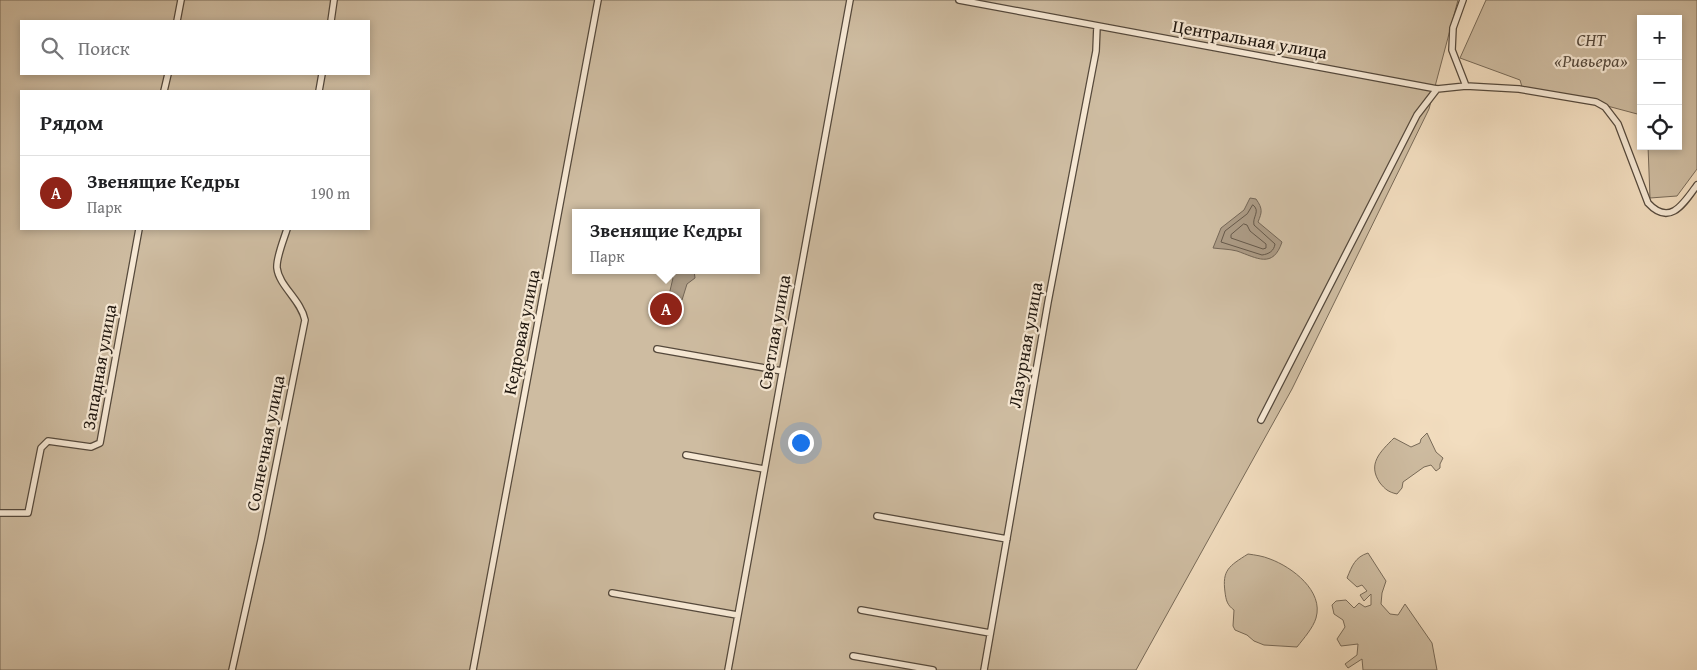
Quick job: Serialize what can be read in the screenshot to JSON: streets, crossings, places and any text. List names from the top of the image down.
{
  "streets": {
    "street": [
      "Центральная улица",
      "Кедровая улица",
      "Светлая улица",
      "Лазурная улица",
      "Западная улица",
      "Солнечная улица"
    ]
  },
  "crossings": [
    ["Центральная улица", "Лазурная улица"]
  ],
  "parks": ["СНТ «Ривьера»"],
  "page": {
    "map_buttons": ["+", "−"],
    "search": "Поиск",
    "heading": "Рядом",
    "list": [
      {
        "mark": "A",
        "name": "Звенящие Кедры",
        "note": "Парк",
        "value": "190 m"
      }
    ],
    "popup": ["Звенящие Кедры", "Парк"],
    "pins": "A"
  }
}
